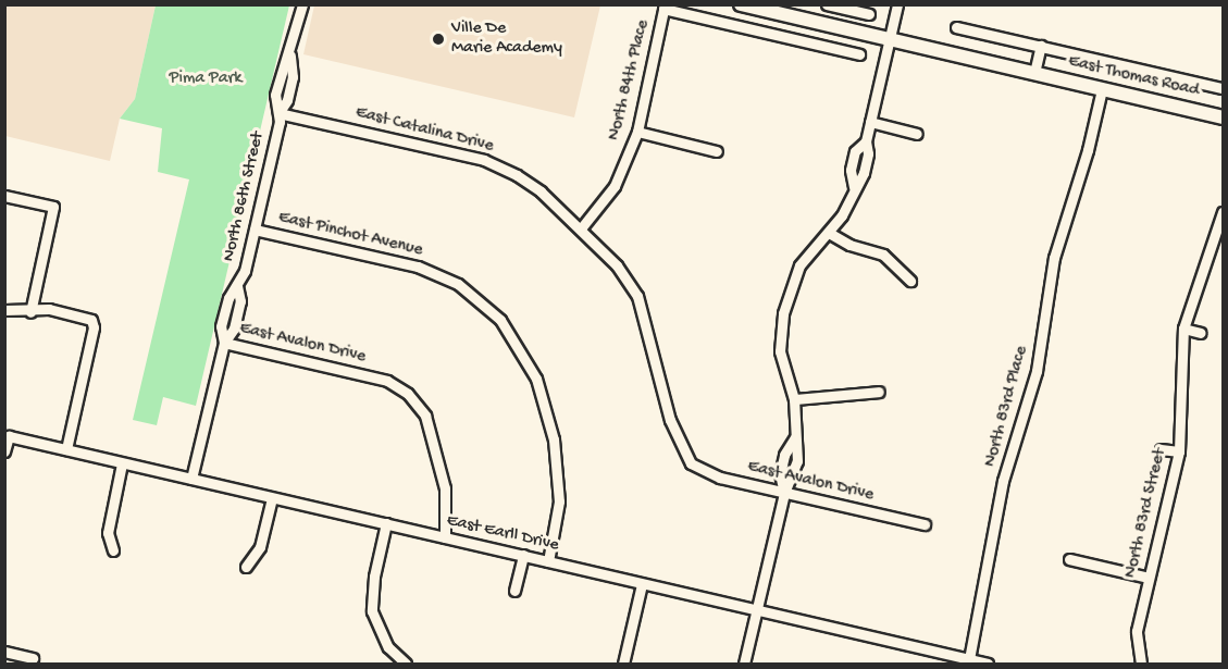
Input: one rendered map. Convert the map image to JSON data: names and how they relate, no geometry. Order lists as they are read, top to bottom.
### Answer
{
  "streets": {
    "main road": ["East Thomas Road"],
    "street": [
      "North 84th Place",
      "East Catalina Drive",
      "North 86th Street",
      "East Pinchot Avenue",
      "East Avalon Drive",
      "North 83rd Place",
      "North 83rd Street",
      "East Earll Drive"
    ]
  },
  "crossings": [
    ["East Thomas Road", "North 83rd Place"],
    ["North 84th Place", "East Catalina Drive"],
    ["East Catalina Drive", "North 86th Street"],
    ["East Catalina Drive", "East Avalon Drive"],
    ["North 86th Street", "East Pinchot Avenue"],
    ["North 86th Street", "East Avalon Drive"],
    ["North 86th Street", "East Earll Drive"],
    ["East Pinchot Avenue", "East Earll Drive"],
    ["East Avalon Drive", "East Earll Drive"],
    ["North 83rd Place", "East Earll Drive"]
  ],
  "parks": ["Pima Park"],
  "places": ["Ville De Marie Academy"]
}
